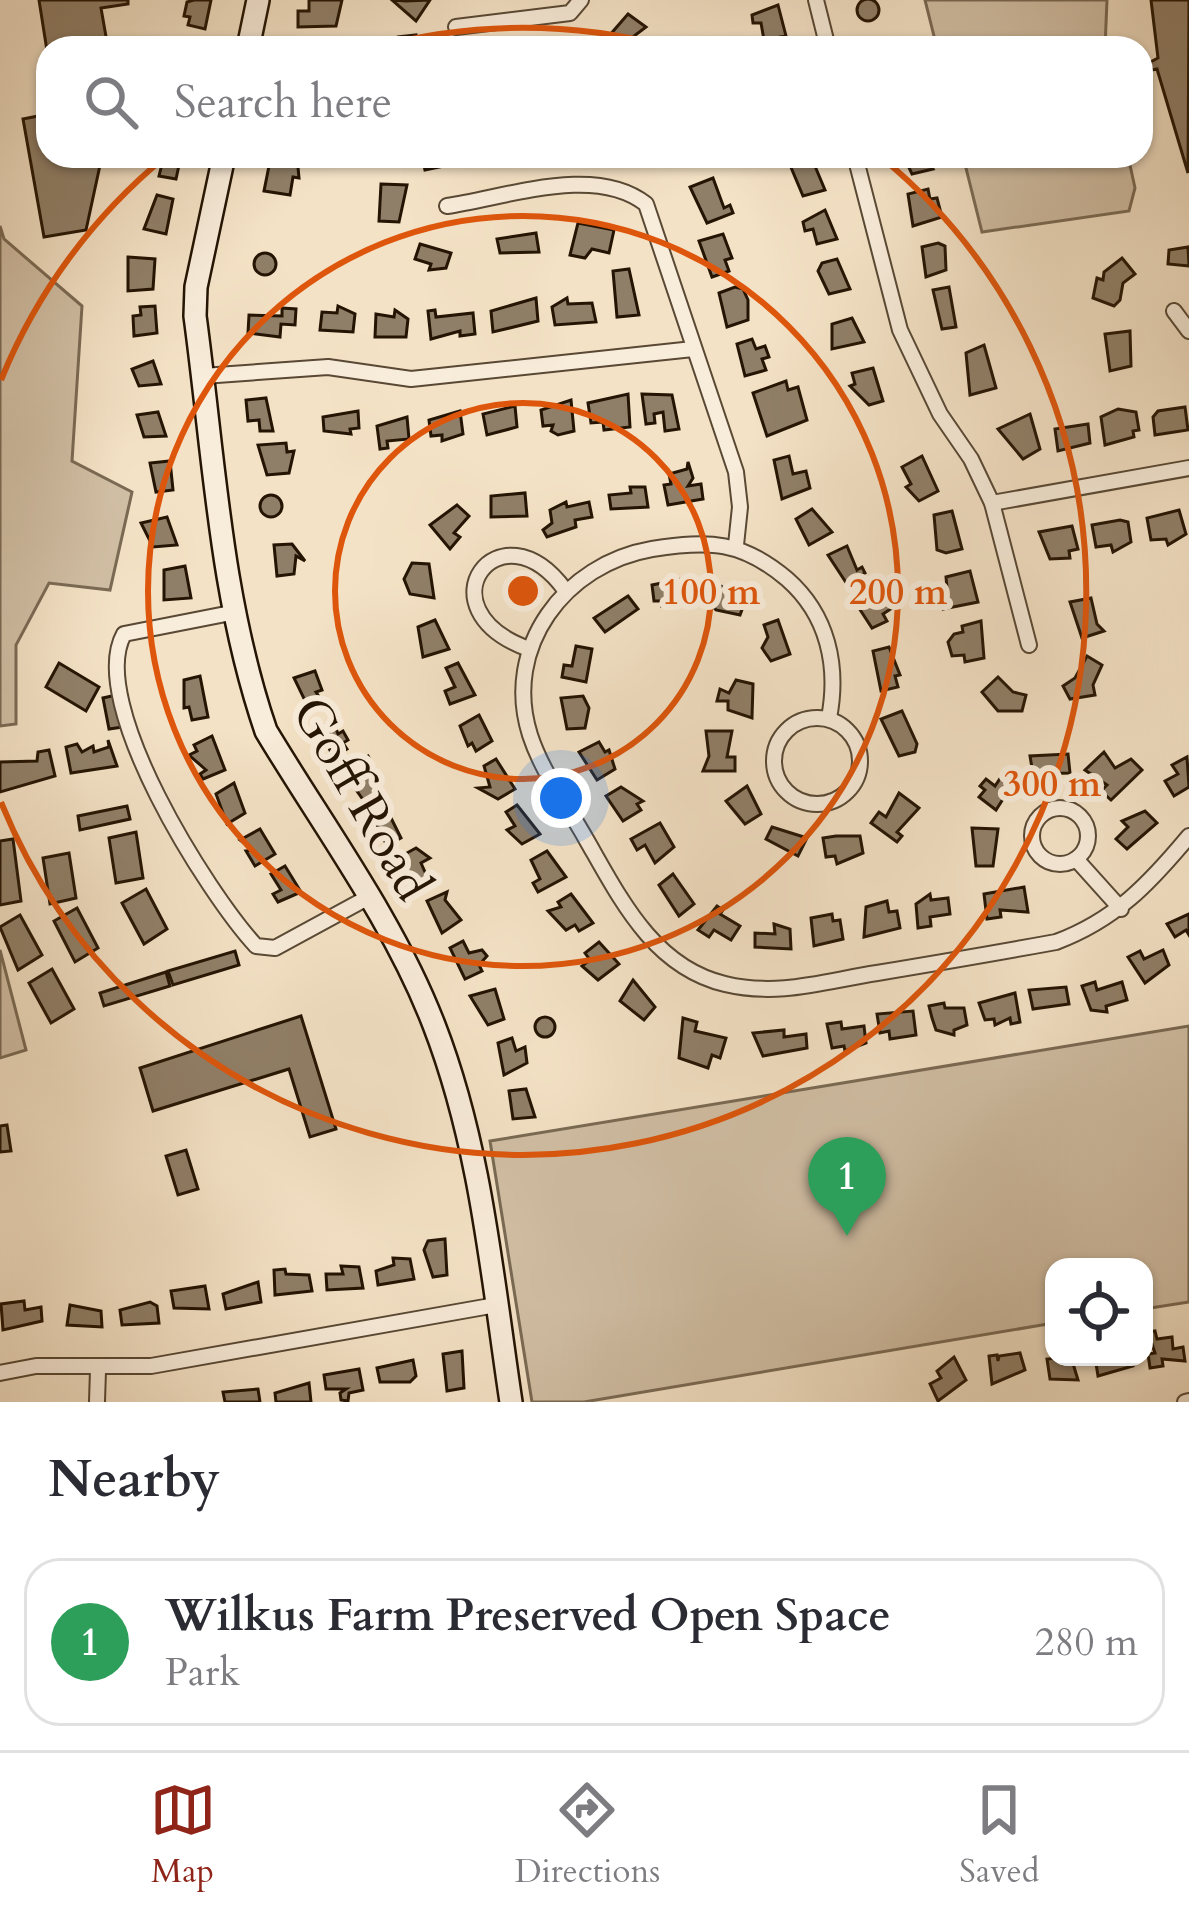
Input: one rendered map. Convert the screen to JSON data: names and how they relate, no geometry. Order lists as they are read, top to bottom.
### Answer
{
  "streets": {
    "street": ["Goff Road"]
  },
  "page": {
    "search": "Search here",
    "pins": "1",
    "heading": "Nearby",
    "list": [
      {
        "mark": "1",
        "name": "Wilkus Farm Preserved Open Space",
        "note": "Park",
        "value": "280 m"
      }
    ],
    "nav": ["Map", "Directions", "Saved"]
  },
  "rings": ["100 m", "200 m", "300 m"]
}
